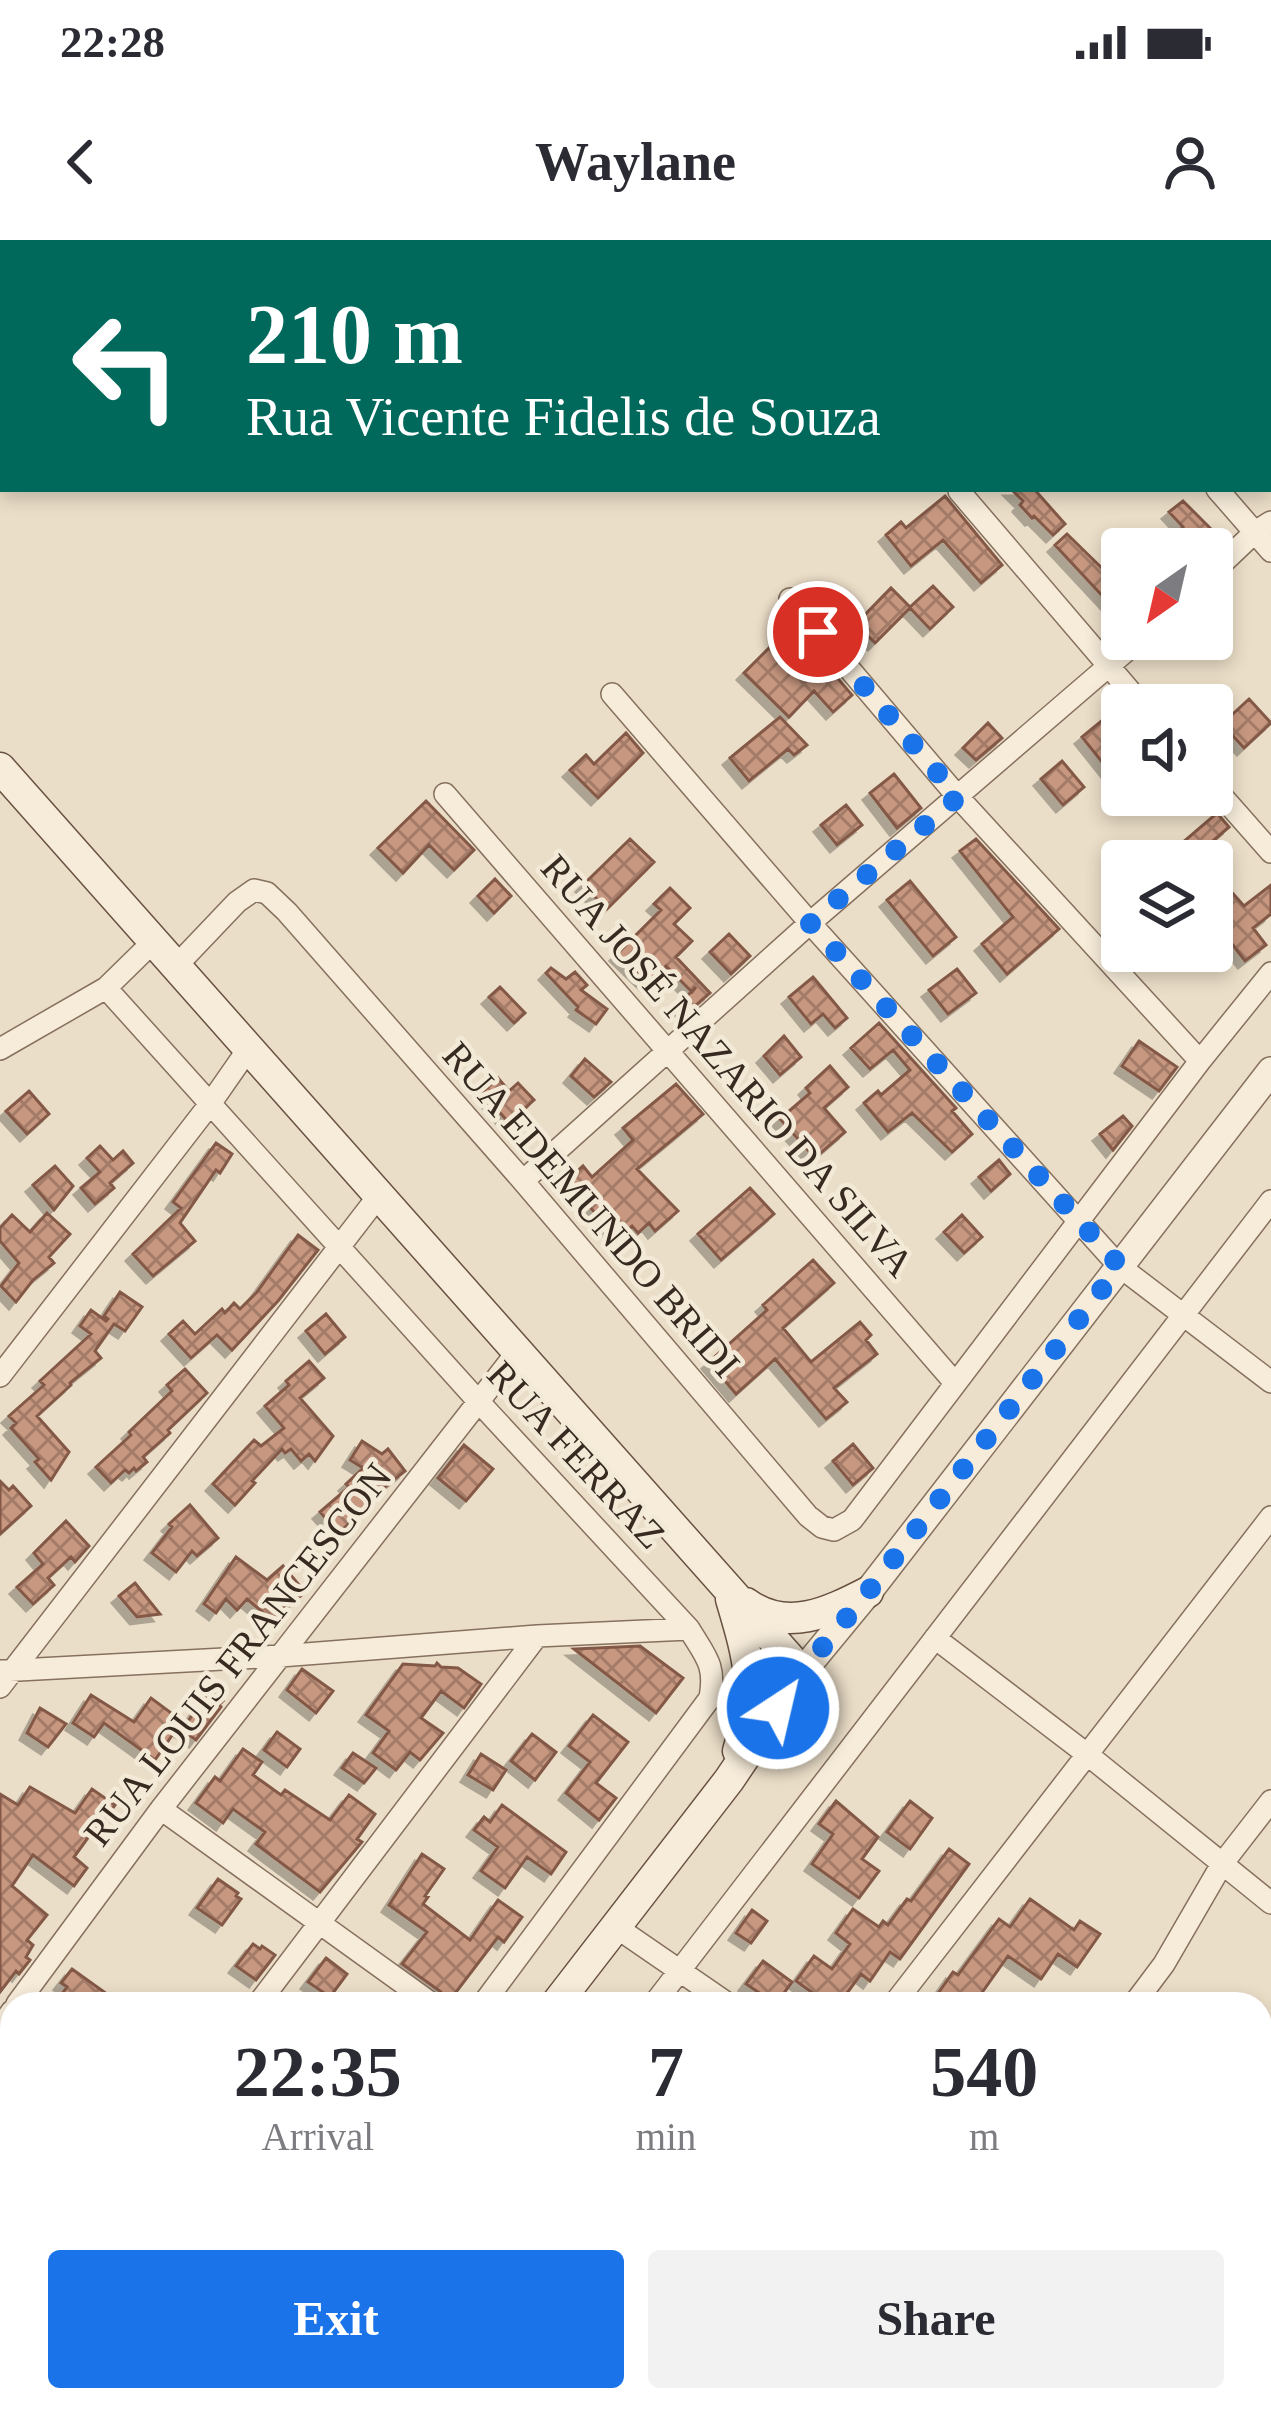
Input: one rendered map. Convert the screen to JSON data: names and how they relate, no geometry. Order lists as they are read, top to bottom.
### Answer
{
  "streets": {
    "street": [
      "RUA JOSÉ NAZARIO DA SILVA",
      "RUA EDEMUNDO BRIDI",
      "RUA FERRAZ",
      "RUA LOUIS FRANCESCON"
    ]
  },
  "crossings": [
    ["RUA JOSÉ NAZARIO DA SILVA", "RUA EDEMUNDO BRIDI"],
    ["RUA FERRAZ", "RUA LOUIS FRANCESCON"]
  ],
  "north": "bottom left",
  "page": {
    "status": "22:28",
    "header": "Waylane",
    "turn": ["210 m", "Rua Vicente Fidelis de Souza"],
    "eta": [
      "22:35",
      "Arrival",
      "7",
      "min",
      "540",
      "m"
    ],
    "buttons": ["Exit", "Share"]
  }
}
